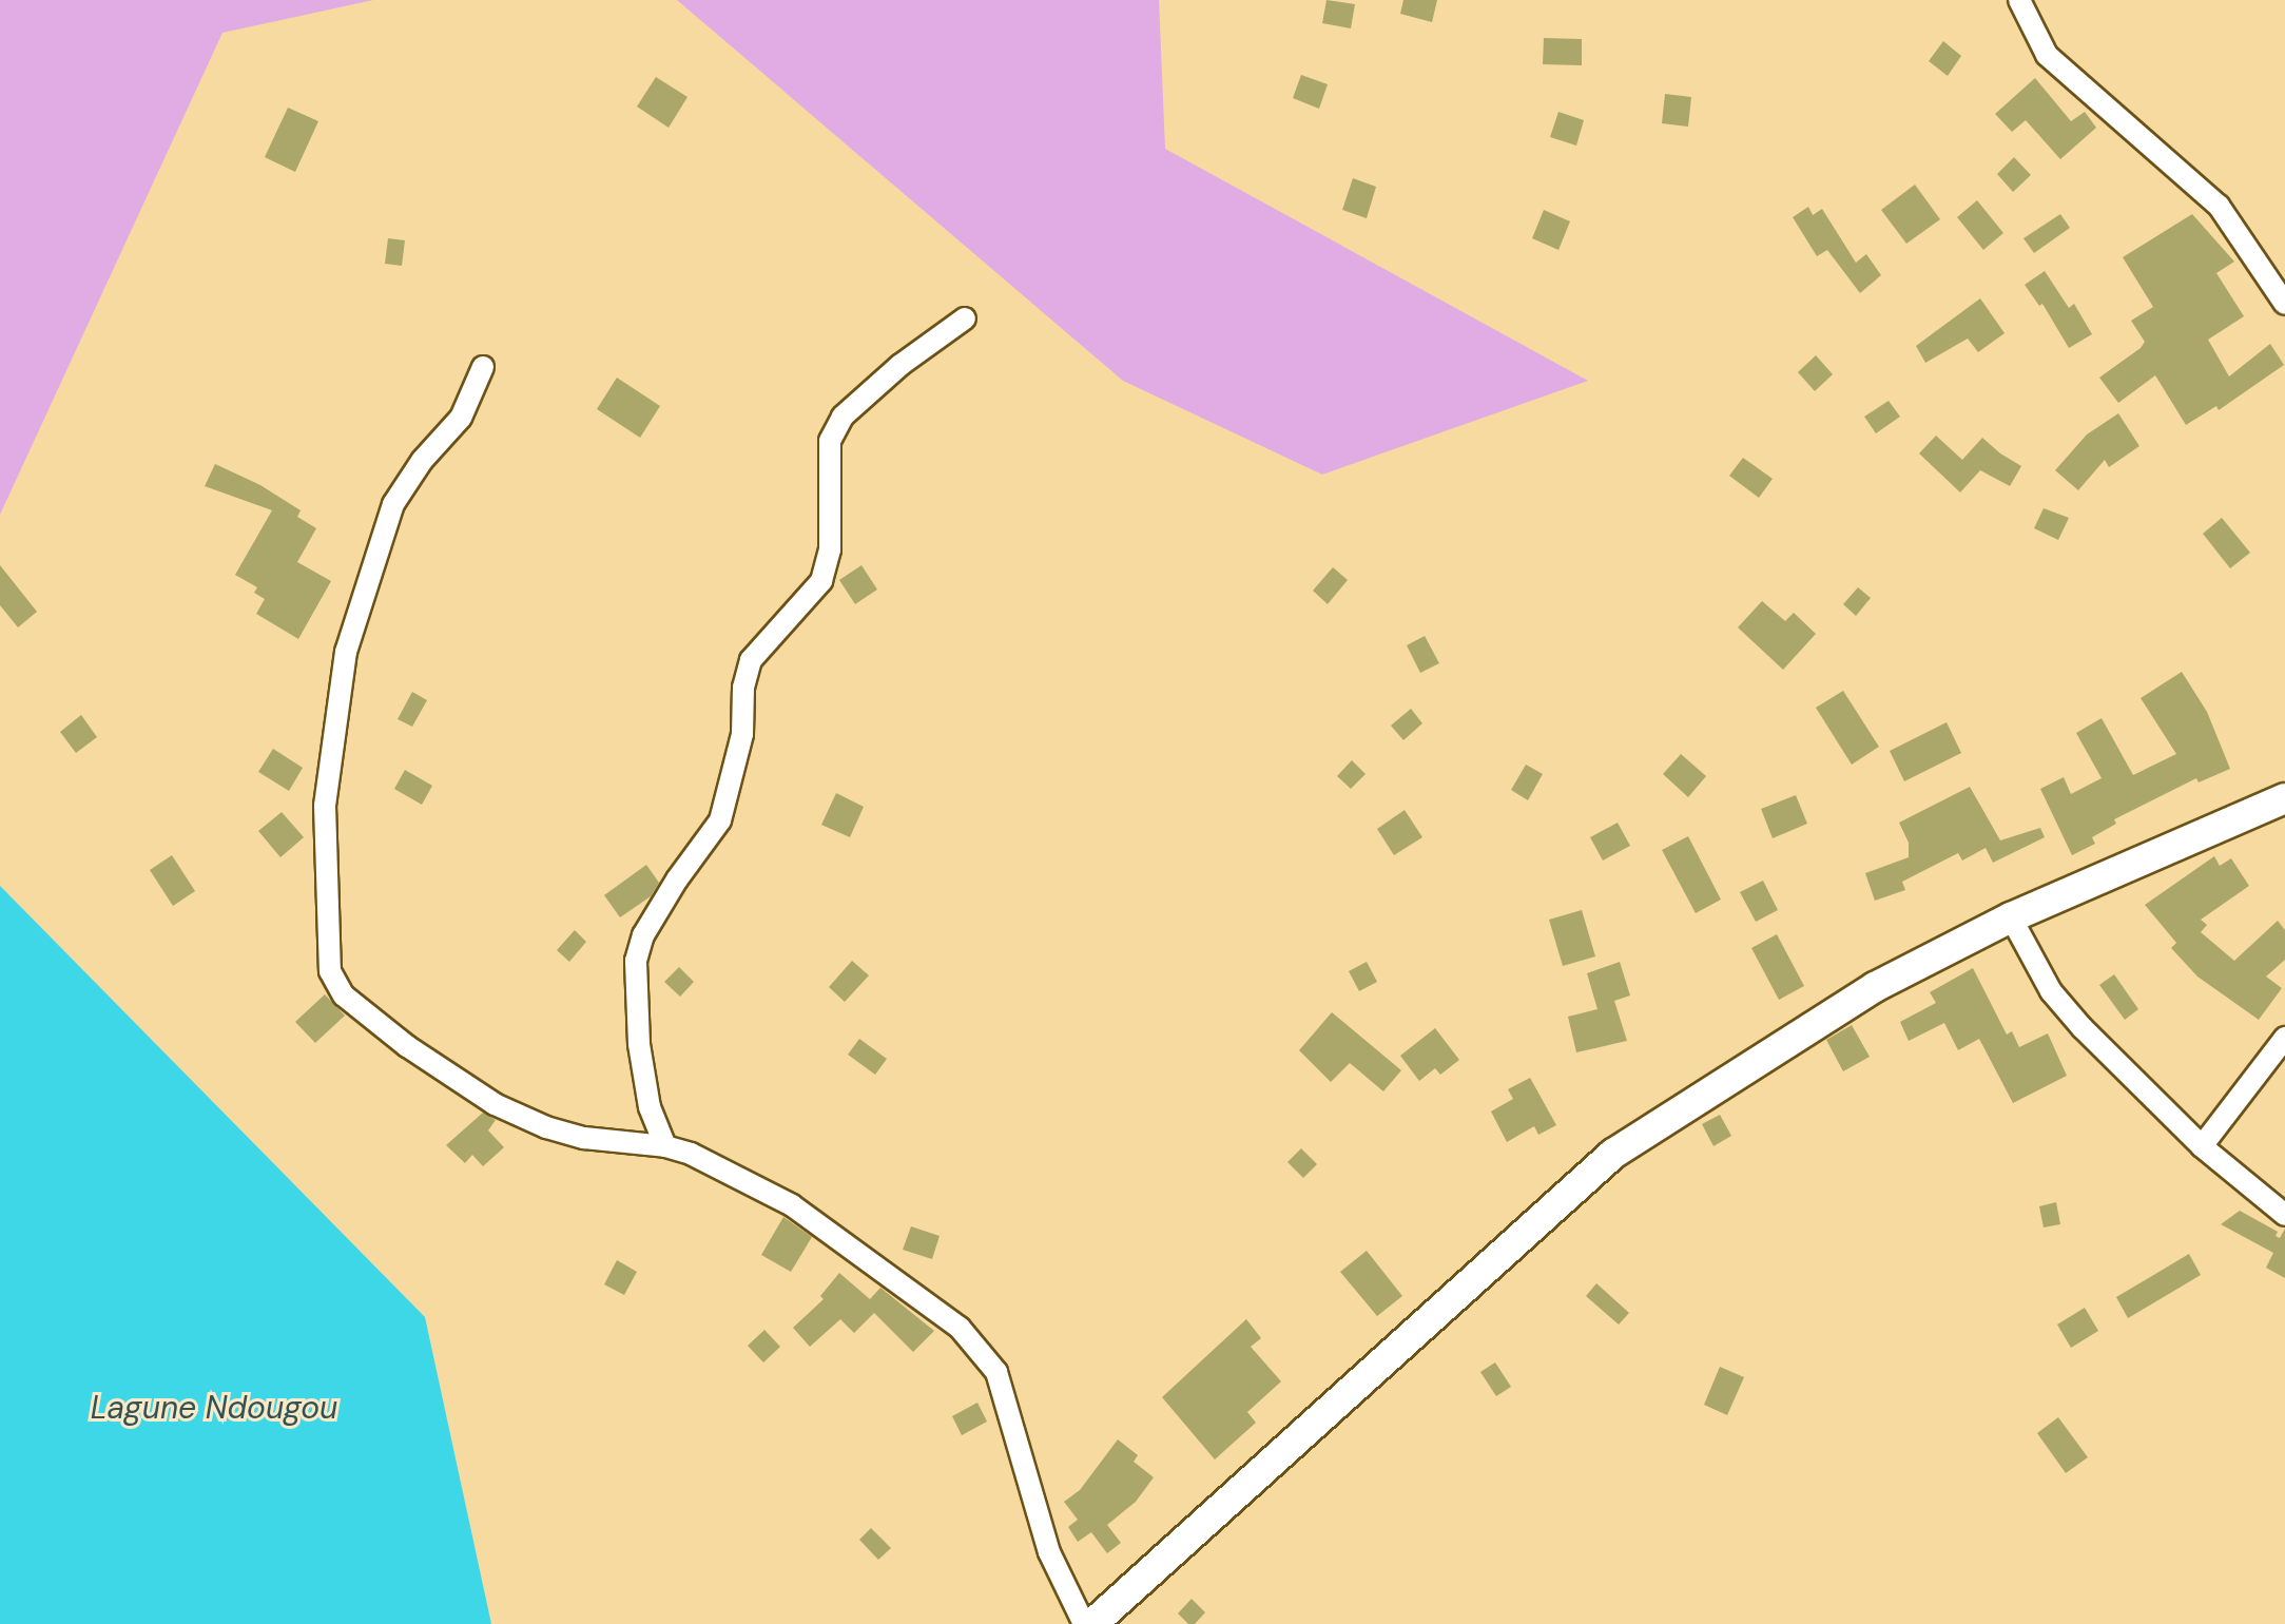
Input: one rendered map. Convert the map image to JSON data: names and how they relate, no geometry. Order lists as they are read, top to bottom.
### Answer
{
  "water": ["Lagune Ndougou"]
}
